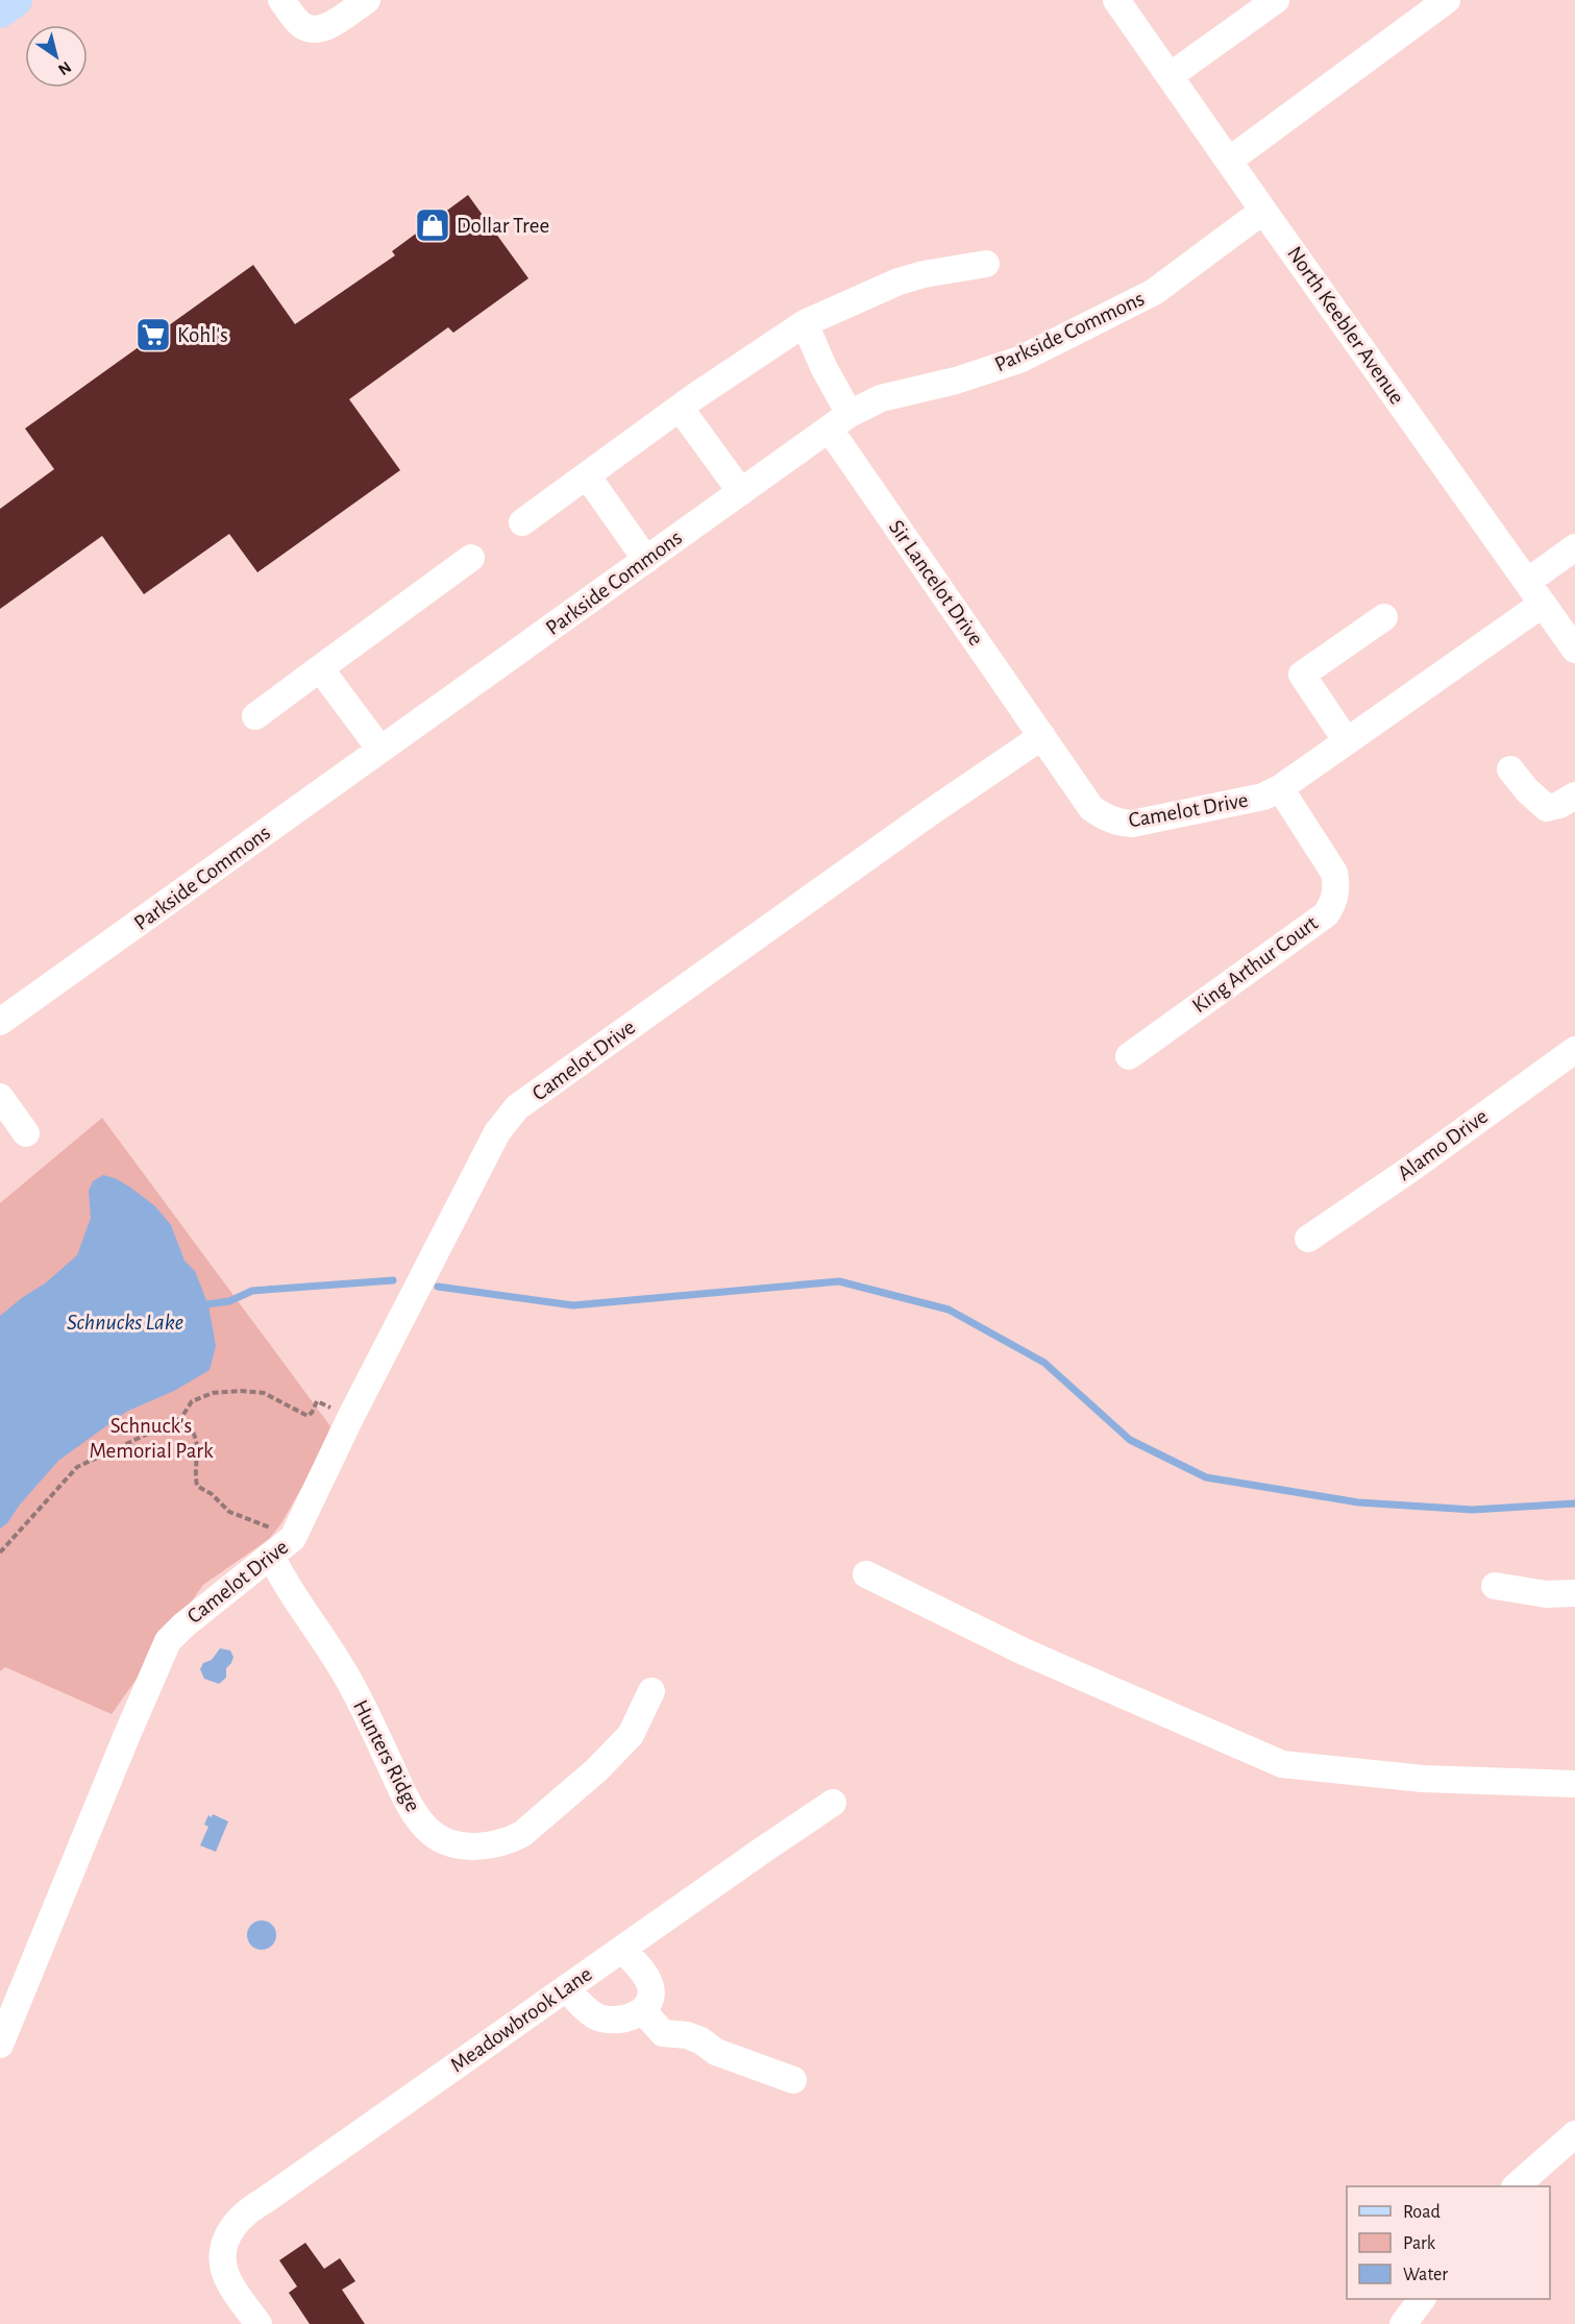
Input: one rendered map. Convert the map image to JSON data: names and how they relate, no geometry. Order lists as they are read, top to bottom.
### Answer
{
  "streets": {
    "street": [
      "North Keebler Avenue",
      "Parkside Commons",
      "Sir Lancelot Drive",
      "Camelot Drive",
      "King Arthur Court",
      "Alamo Drive",
      "Hunters Ridge",
      "Meadowbrook Lane"
    ]
  },
  "crossings": [
    ["North Keebler Avenue", "Parkside Commons"],
    ["North Keebler Avenue", "Camelot Drive"],
    ["Parkside Commons", "Sir Lancelot Drive"],
    ["Sir Lancelot Drive", "Camelot Drive"],
    ["Camelot Drive", "King Arthur Court"],
    ["Camelot Drive", "Hunters Ridge"]
  ],
  "water": ["Schnucks Lake"],
  "parks": ["Schnuck's Memorial Park"],
  "places": {
    "shop": ["Dollar Tree"],
    "supermarket": ["Kohl's"]
  },
  "legend": ["Road", "Park", "Water"],
  "north": "bottom right"
}
